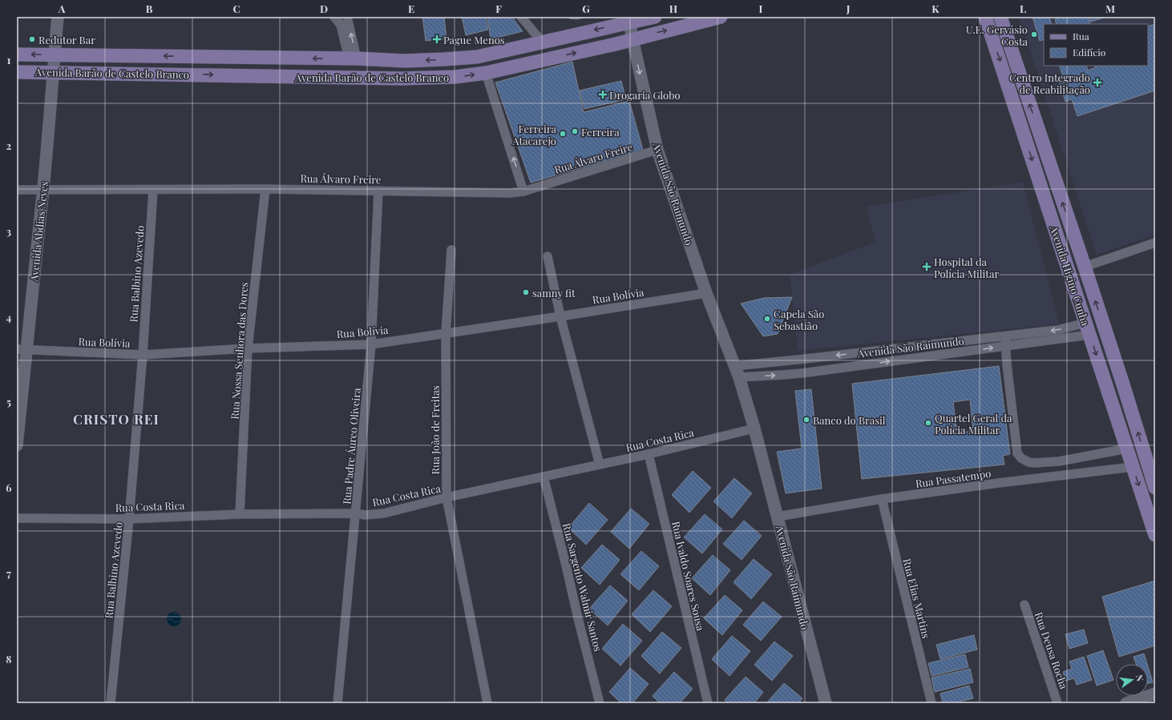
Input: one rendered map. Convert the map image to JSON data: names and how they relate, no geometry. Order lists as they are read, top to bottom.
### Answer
{
  "streets": {
    "main road": ["Avenida Barão de Castelo Branco", "Avenida Higino Cunha"],
    "street": [
      "Rua Álvaro Freire",
      "Avenida São Raimundo",
      "Avenida Abdias Neves",
      "Rua Balbino Azevedo",
      "Rua Bolívia",
      "Rua Nossa Senhora das Dores",
      "Rua João de Freitas",
      "Rua Costa Rica",
      "Rua Padre Áureo Oliveira",
      "Rua Passatempo",
      "Rua Ivaldo Soares Sousa",
      "Rua Sargento Walmir Santos",
      "Rua Elias Martins",
      "Rua Deusa Rocha"
    ]
  },
  "crossings": [
    ["Avenida Barão de Castelo Branco", "Avenida São Raimundo"],
    ["Avenida Barão de Castelo Branco", "Avenida Abdias Neves"],
    ["Rua Álvaro Freire", "Avenida São Raimundo"],
    ["Rua Álvaro Freire", "Avenida Abdias Neves"],
    ["Rua Álvaro Freire", "Rua Balbino Azevedo"],
    ["Rua Álvaro Freire", "Rua Nossa Senhora das Dores"],
    ["Rua Álvaro Freire", "Rua Padre Áureo Oliveira"],
    ["Avenida São Raimundo", "Avenida Higino Cunha"],
    ["Avenida São Raimundo", "Rua Bolívia"],
    ["Avenida São Raimundo", "Rua Costa Rica"],
    ["Avenida São Raimundo", "Rua Passatempo"],
    ["Avenida Abdias Neves", "Rua Bolívia"],
    ["Rua Balbino Azevedo", "Rua Bolívia"],
    ["Rua Balbino Azevedo", "Rua Costa Rica"],
    ["Avenida Higino Cunha", "Rua Passatempo"],
    ["Rua Bolívia", "Rua Nossa Senhora das Dores"],
    ["Rua Bolívia", "Rua João de Freitas"],
    ["Rua Bolívia", "Rua Padre Áureo Oliveira"],
    ["Rua Nossa Senhora das Dores", "Rua Costa Rica"],
    ["Rua João de Freitas", "Rua Costa Rica"],
    ["Rua Costa Rica", "Rua Padre Áureo Oliveira"],
    ["Rua Costa Rica", "Rua Ivaldo Soares Sousa"],
    ["Rua Costa Rica", "Rua Sargento Walmir Santos"],
    ["Rua Passatempo", "Rua Elias Martins"]
  ],
  "districts": ["CRISTO REI"],
  "places": {
    "other": [
      "U.E. Gervásio Costa",
      "Redutor Bar",
      "Ferreira",
      "Ferreira Atacarejo",
      "samny fit",
      "Capela São Sebastião",
      "Banco do Brasil",
      "Quartel Geral da Polícia Militar"
    ],
    "health": [
      "Pague Menos",
      "Centro Integrado de Reabilitação",
      "Drogaria Globo",
      "Hospital da Polícia Militar"
    ]
  },
  "legend": ["Rua", "Edifício"],
  "north": "right",
  "grid": {
    "columns": [
      "A",
      "B",
      "C",
      "D",
      "E",
      "F",
      "G",
      "H",
      "I",
      "J",
      "K",
      "L",
      "M"
    ],
    "rows": [
      "1",
      "2",
      "3",
      "4",
      "5",
      "6",
      "7",
      "8"
    ]
  }
}
